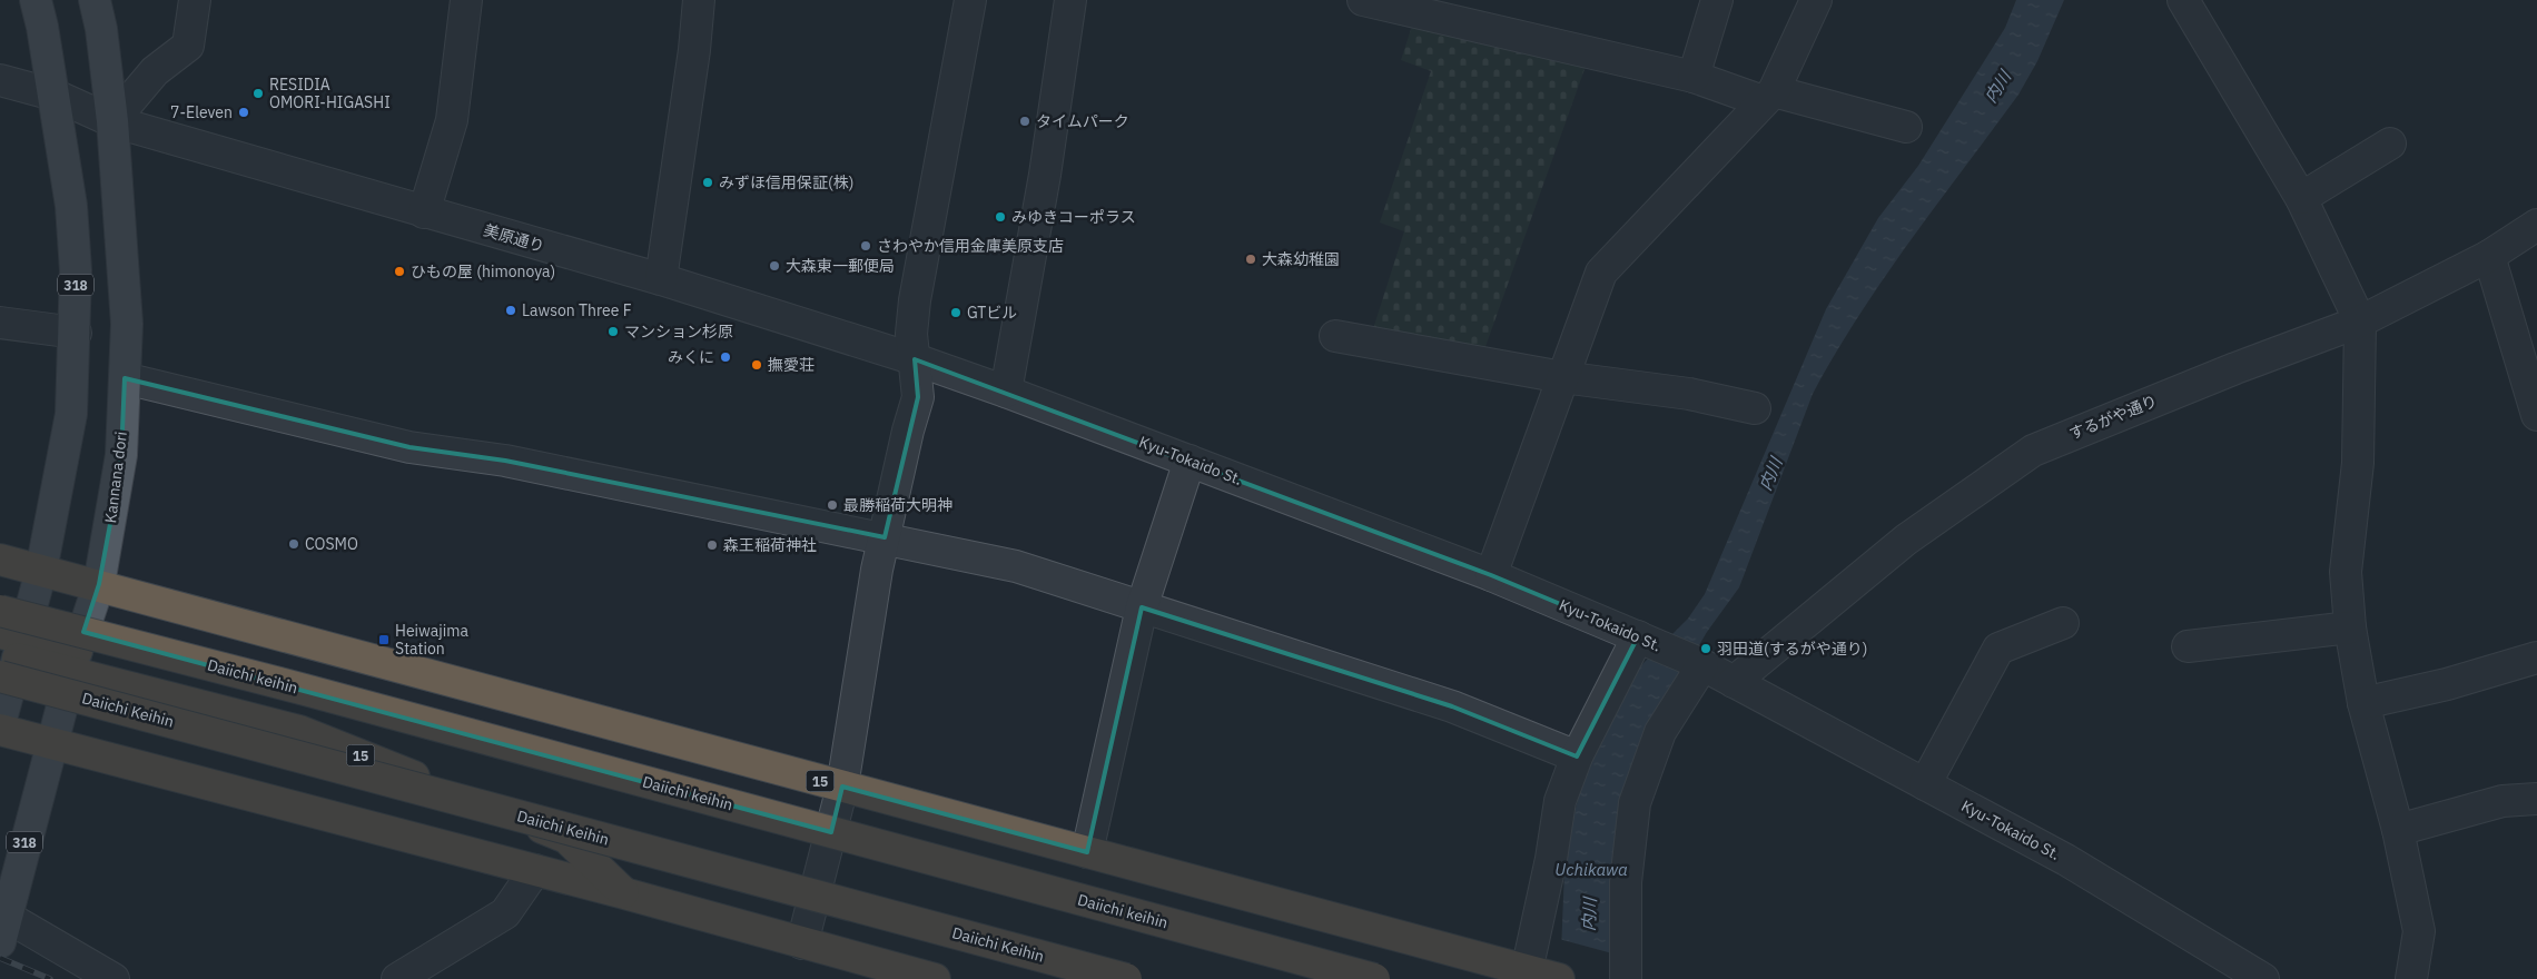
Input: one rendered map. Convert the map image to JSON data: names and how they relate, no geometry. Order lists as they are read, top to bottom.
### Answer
{
  "streets": {
    "highway": ["Daiichi keihin", "Daiichi Keihin", "15"],
    "main road": ["318", "Kannana dori"],
    "street": ["美原通り", "するがや通り", "Kyu-Tokaido St."]
  },
  "crossings": [
    ["美原通り", "318"],
    ["美原通り", "Kyu-Tokaido St."],
    ["美原通り", "Kannana dori"],
    ["318", "Daiichi Keihin"],
    ["318", "15"],
    ["するがや通り", "Kyu-Tokaido St."],
    ["Kannana dori", "15"]
  ],
  "water": ["内川", "Uchikawa"],
  "places": {
    "other": [
      "RESIDIA OMORI-HIGASHI",
      "7-Eleven",
      "タイムパーク",
      "みずほ信用保証(株)",
      "みゆきコーポラス",
      "さわやか信用金庫美原支店",
      "大森幼稚園",
      "大森東一郵便局",
      "ひもの屋 (himonoya)",
      "Lawson Three F",
      "GTビル",
      "マンション杉原",
      "みくに",
      "撫愛荘",
      "最勝稲荷大明神",
      "COSMO",
      "森王稲荷神社",
      "羽田道(するがや通り)"
    ],
    "transit": ["Heiwajima Station"]
  }
}
